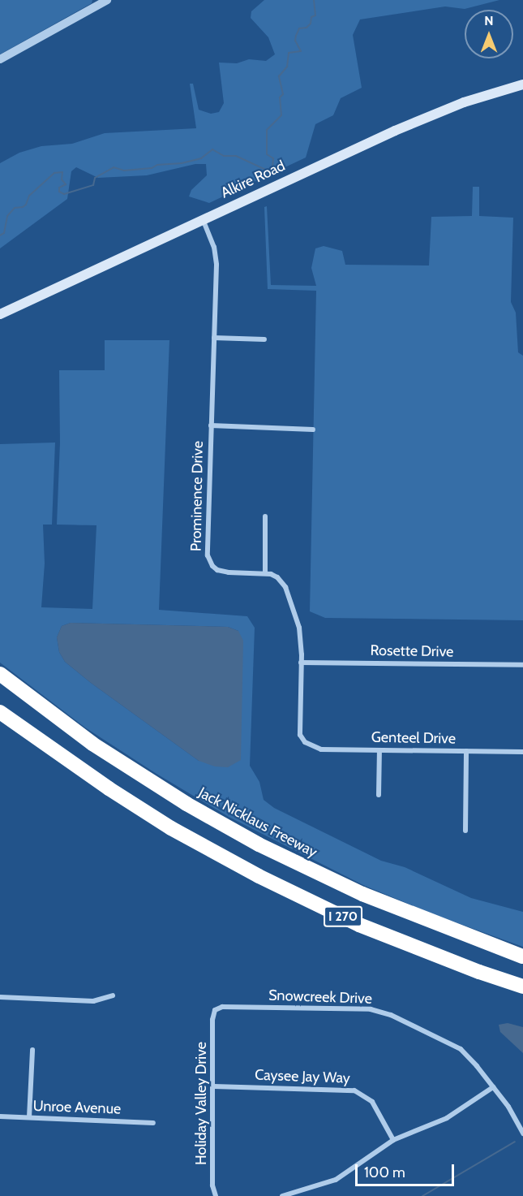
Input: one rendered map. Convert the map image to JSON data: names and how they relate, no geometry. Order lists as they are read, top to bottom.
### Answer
{
  "streets": {
    "highway": ["Jack Nicklaus Freeway", "I 270"],
    "main road": ["Alkire Road"],
    "street": [
      "Prominence Drive",
      "Rosette Drive",
      "Genteel Drive",
      "Snowcreek Drive",
      "Caysee Jay Way",
      "Holiday Valley Drive",
      "Unroe Avenue"
    ]
  },
  "crossings": [
    ["Alkire Road", "Prominence Drive"],
    ["Rosette Drive", "Genteel Drive"],
    ["Snowcreek Drive", "Holiday Valley Drive"],
    ["Caysee Jay Way", "Holiday Valley Drive"]
  ],
  "scale_bar": "100 m",
  "north": "top"
}
